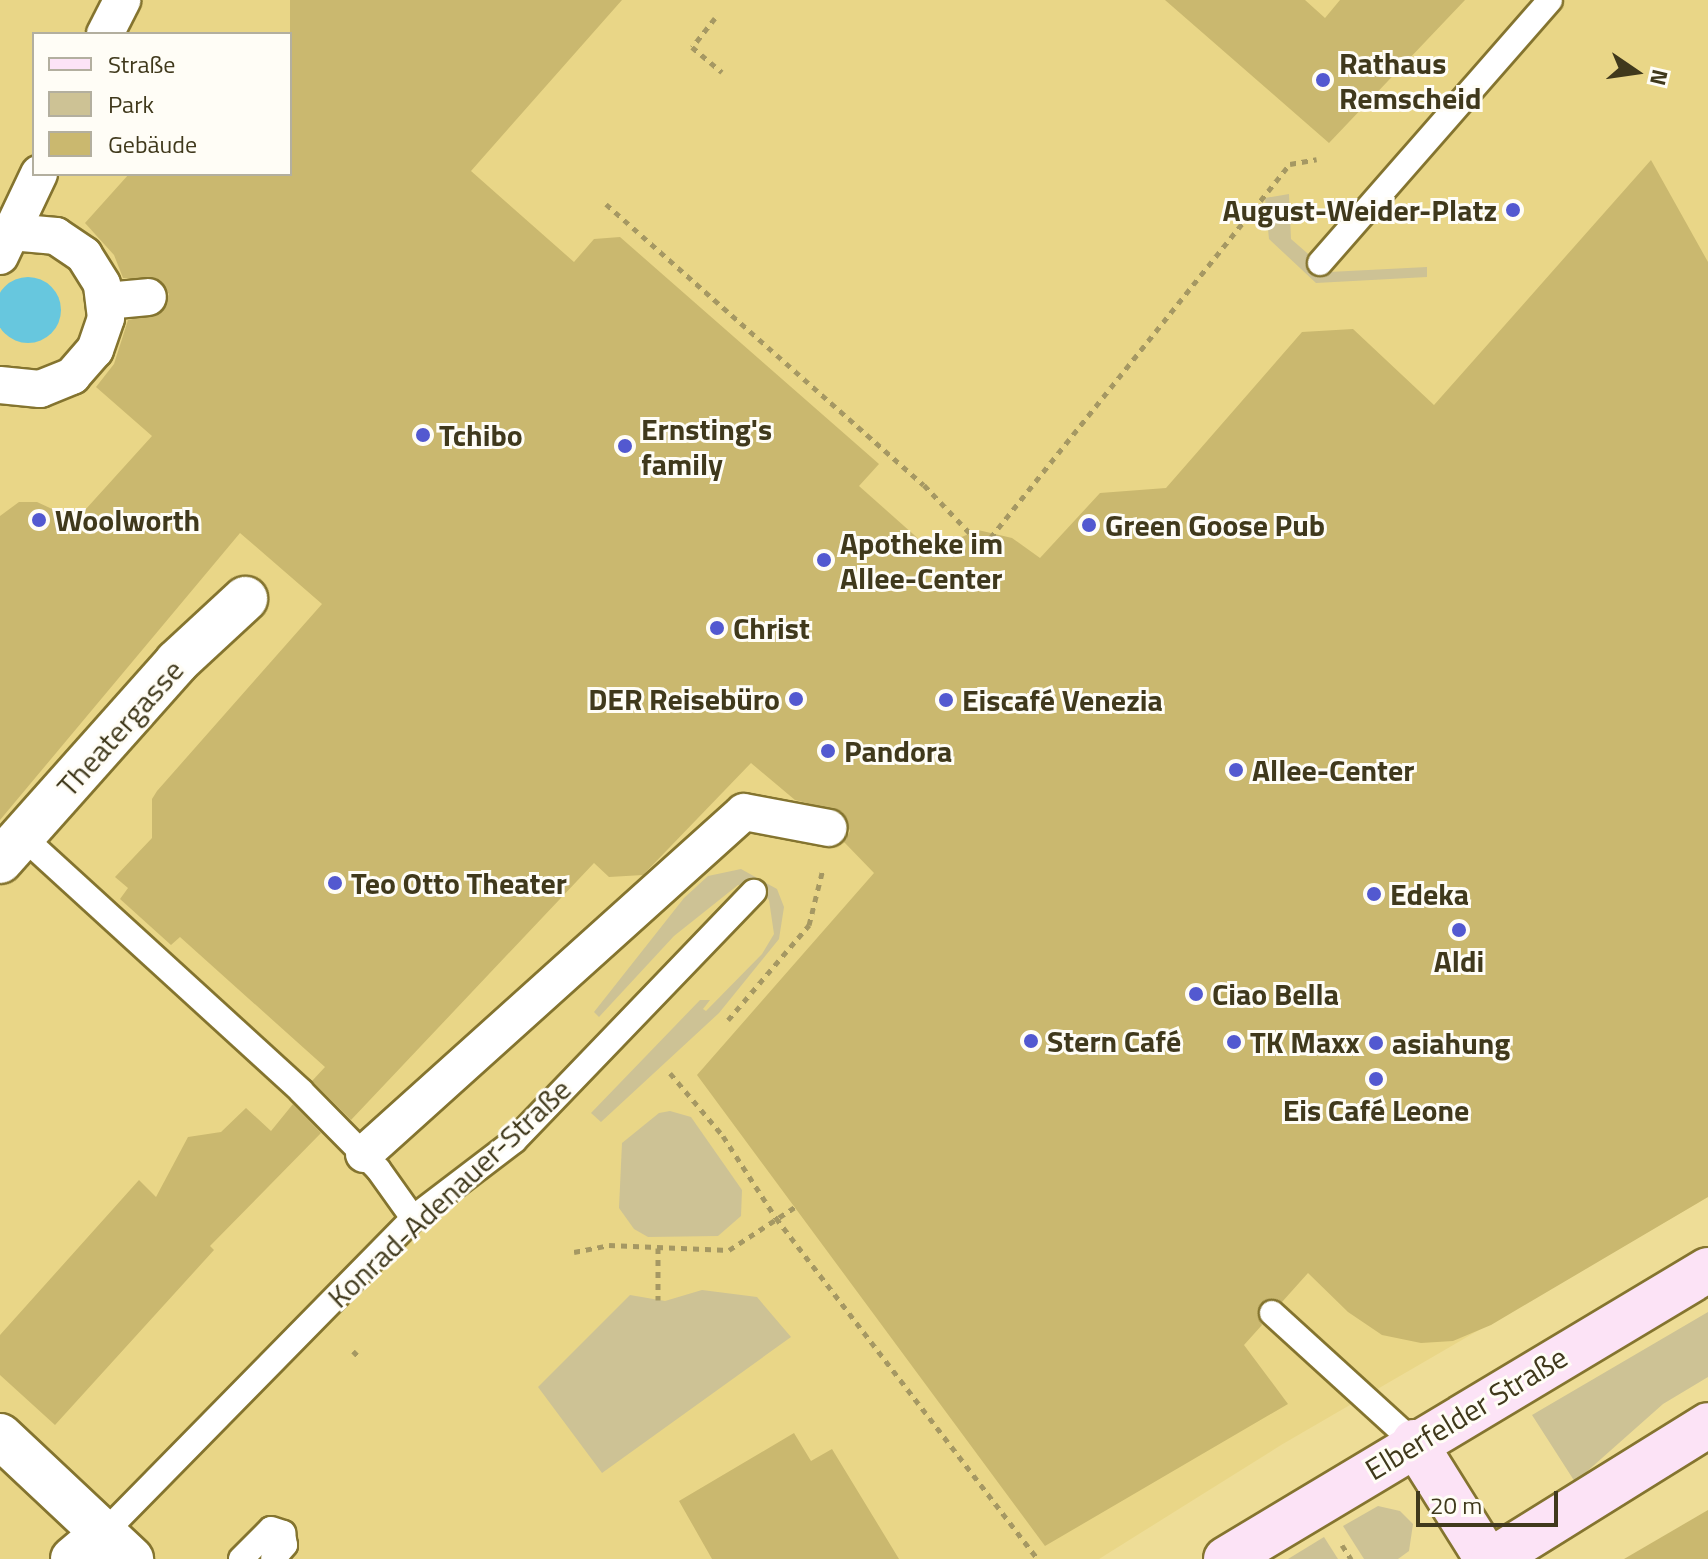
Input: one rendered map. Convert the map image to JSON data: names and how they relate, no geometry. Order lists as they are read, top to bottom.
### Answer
{
  "streets": {
    "main road": ["Elberfelder Straße"],
    "street": ["Theatergasse"],
    "lane": ["Konrad-Adenauer-Straße"]
  },
  "places": [
    "Rathaus Remscheid",
    "August-Weider-Platz",
    "Tchibo",
    "Ernsting's family",
    "Woolworth",
    "Green Goose Pub",
    "Apotheke im Allee-Center",
    "Christ",
    "DER Reisebüro",
    "Eiscafé Venezia",
    "Pandora",
    "Allee-Center",
    "Teo Otto Theater",
    "Edeka",
    "Aldi",
    "Ciao Bella",
    "Stern Café",
    "TK Maxx",
    "asiahung",
    "Eis Café Leone"
  ],
  "legend": ["Straße", "Park", "Gebäude"],
  "scale_bar": "20 m",
  "north": "right"
}
